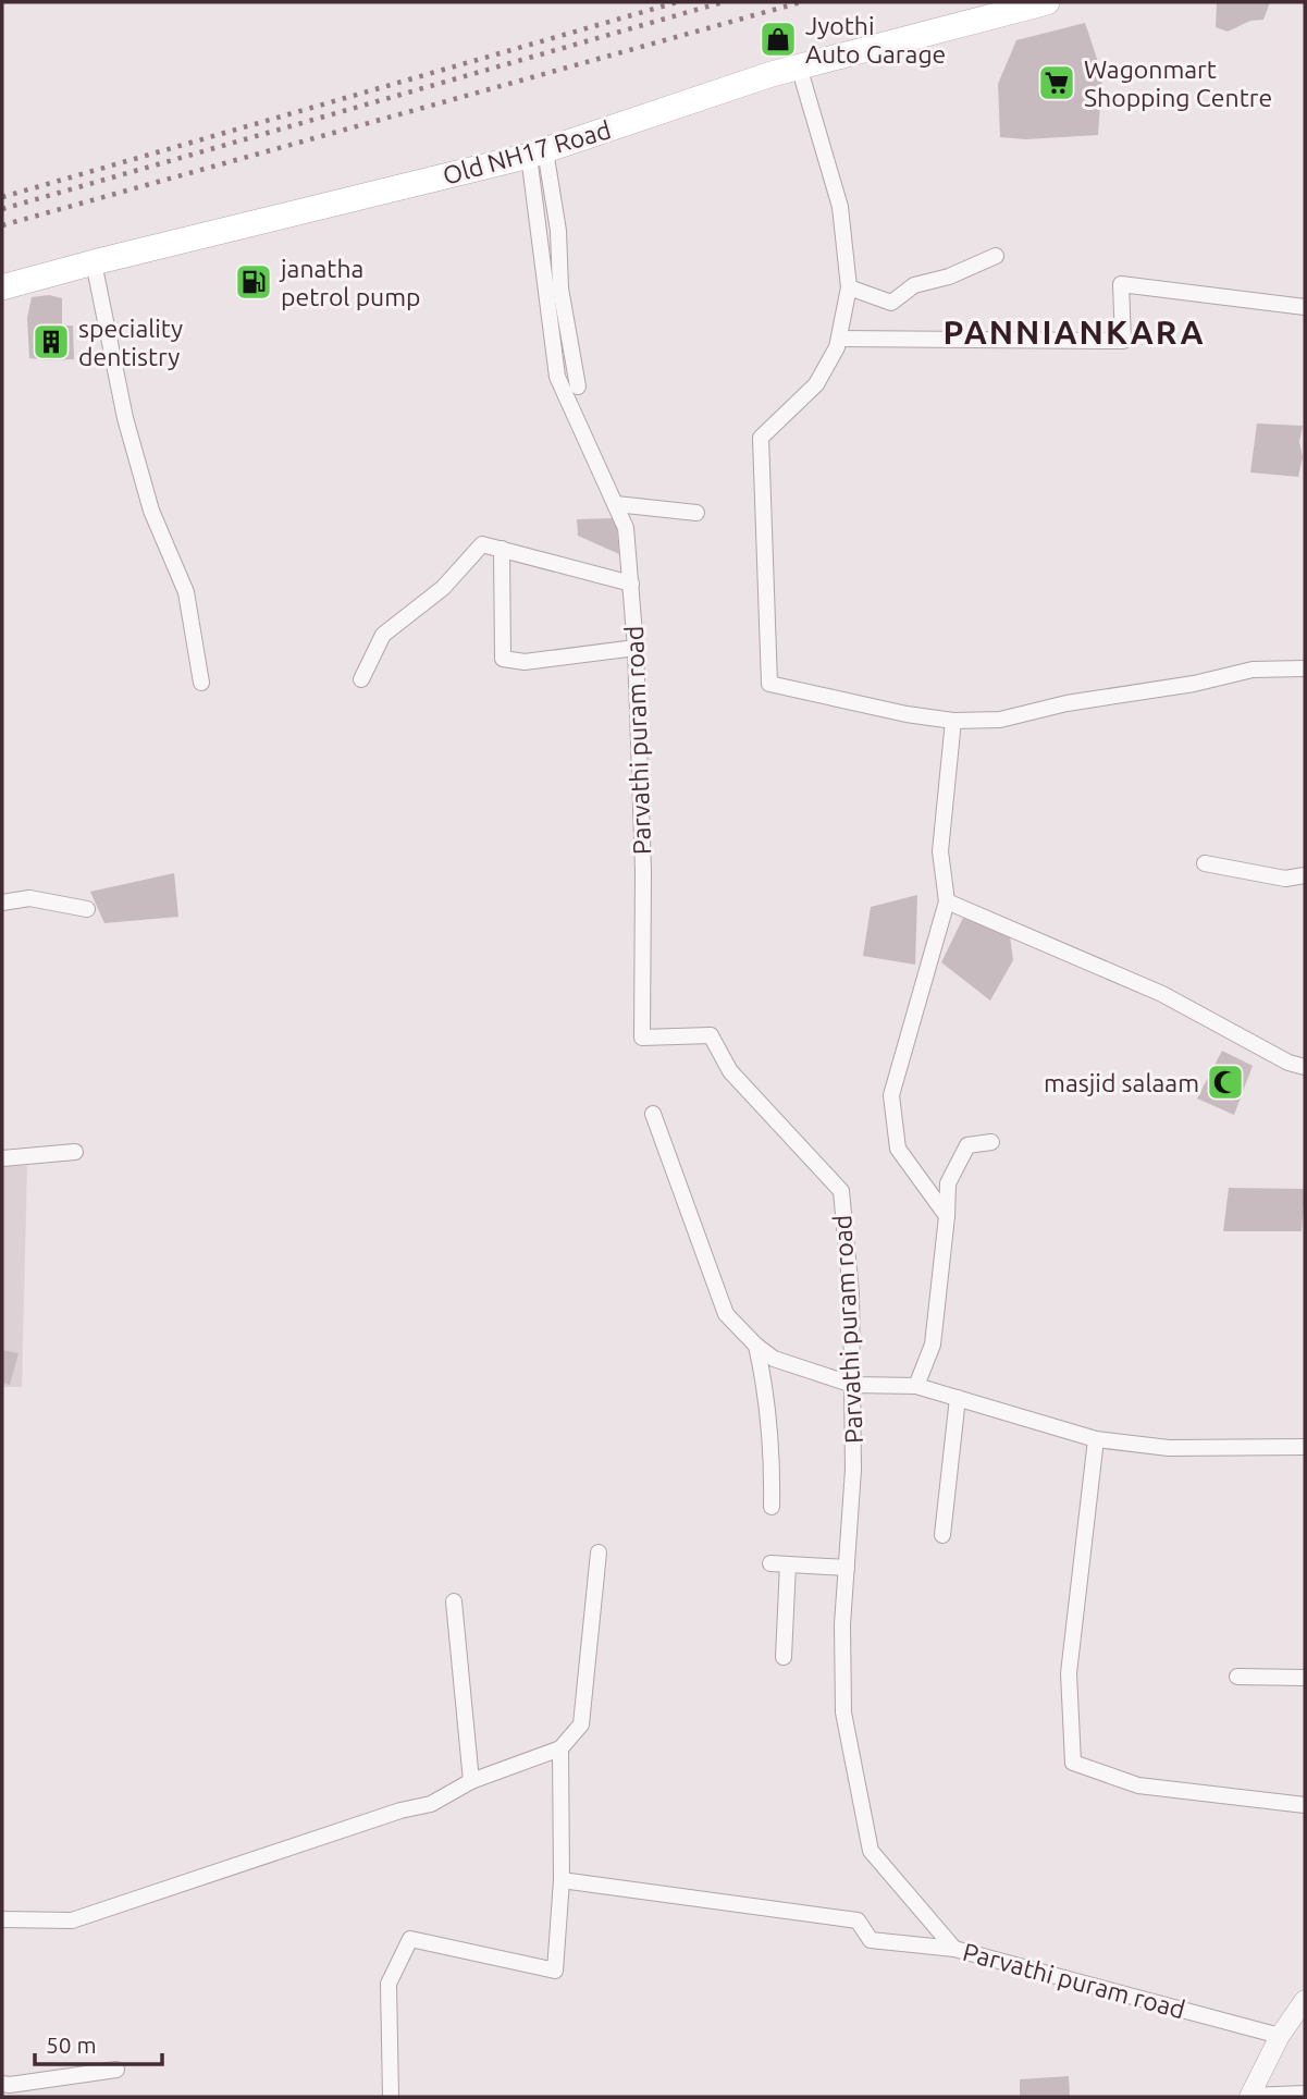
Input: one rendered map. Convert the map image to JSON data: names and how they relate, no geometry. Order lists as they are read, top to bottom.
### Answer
{
  "streets": {
    "main road": ["Old NH17 Road"],
    "street": ["Parvathi puram road"]
  },
  "crossings": [
    ["Old NH17 Road", "Parvathi puram road"]
  ],
  "districts": ["PANNIANKARA"],
  "places": {
    "shop": ["Jyothi Auto Garage"],
    "supermarket": ["Wagonmart Shopping Centre"],
    "fuel station": ["janatha petrol pump"],
    "building": ["speciality dentistry"],
    "mosque": ["masjid salaam"]
  },
  "scale_bar": "50 m"
}
